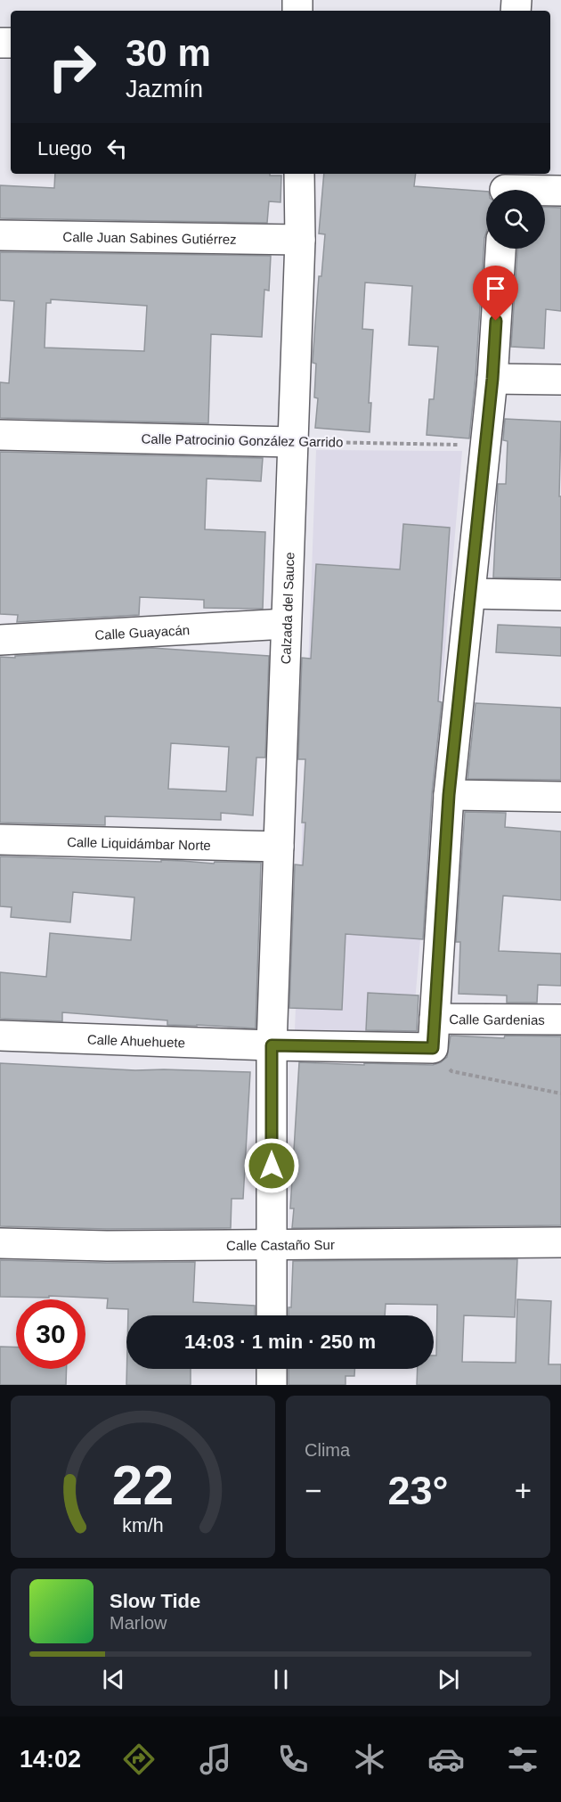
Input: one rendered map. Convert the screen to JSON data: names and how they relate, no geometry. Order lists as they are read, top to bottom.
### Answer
{
  "streets": {
    "street": [
      "Calle Juan Sabines Gutiérrez",
      "Calle Patrocinio González Garrido",
      "Calzada del Sauce",
      "Calle Guayacán",
      "Calle Liquidámbar Norte",
      "Calle Gardenias",
      "Calle Ahuehuete",
      "Calle Castaño Sur"
    ]
  },
  "crossings": [
    ["Calle Juan Sabines Gutiérrez", "Calzada del Sauce"],
    ["Calle Patrocinio González Garrido", "Calzada del Sauce"],
    ["Calzada del Sauce", "Calle Guayacán"],
    ["Calzada del Sauce", "Calle Liquidámbar Norte"],
    ["Calzada del Sauce", "Calle Ahuehuete"],
    ["Calzada del Sauce", "Calle Castaño Sur"]
  ],
  "page": {
    "turn": ["30 m", "Jazmín"],
    "then": "Luego",
    "limit": "30",
    "trip": "14:03 · 1 min · 250 m",
    "tile": "Clima",
    "heat": ["−", "23°", "+"],
    "song": ["Slow Tide", "Marlow"],
    "tabs": "14:02",
    "gauge": ["22", "km/h"]
  }
}
